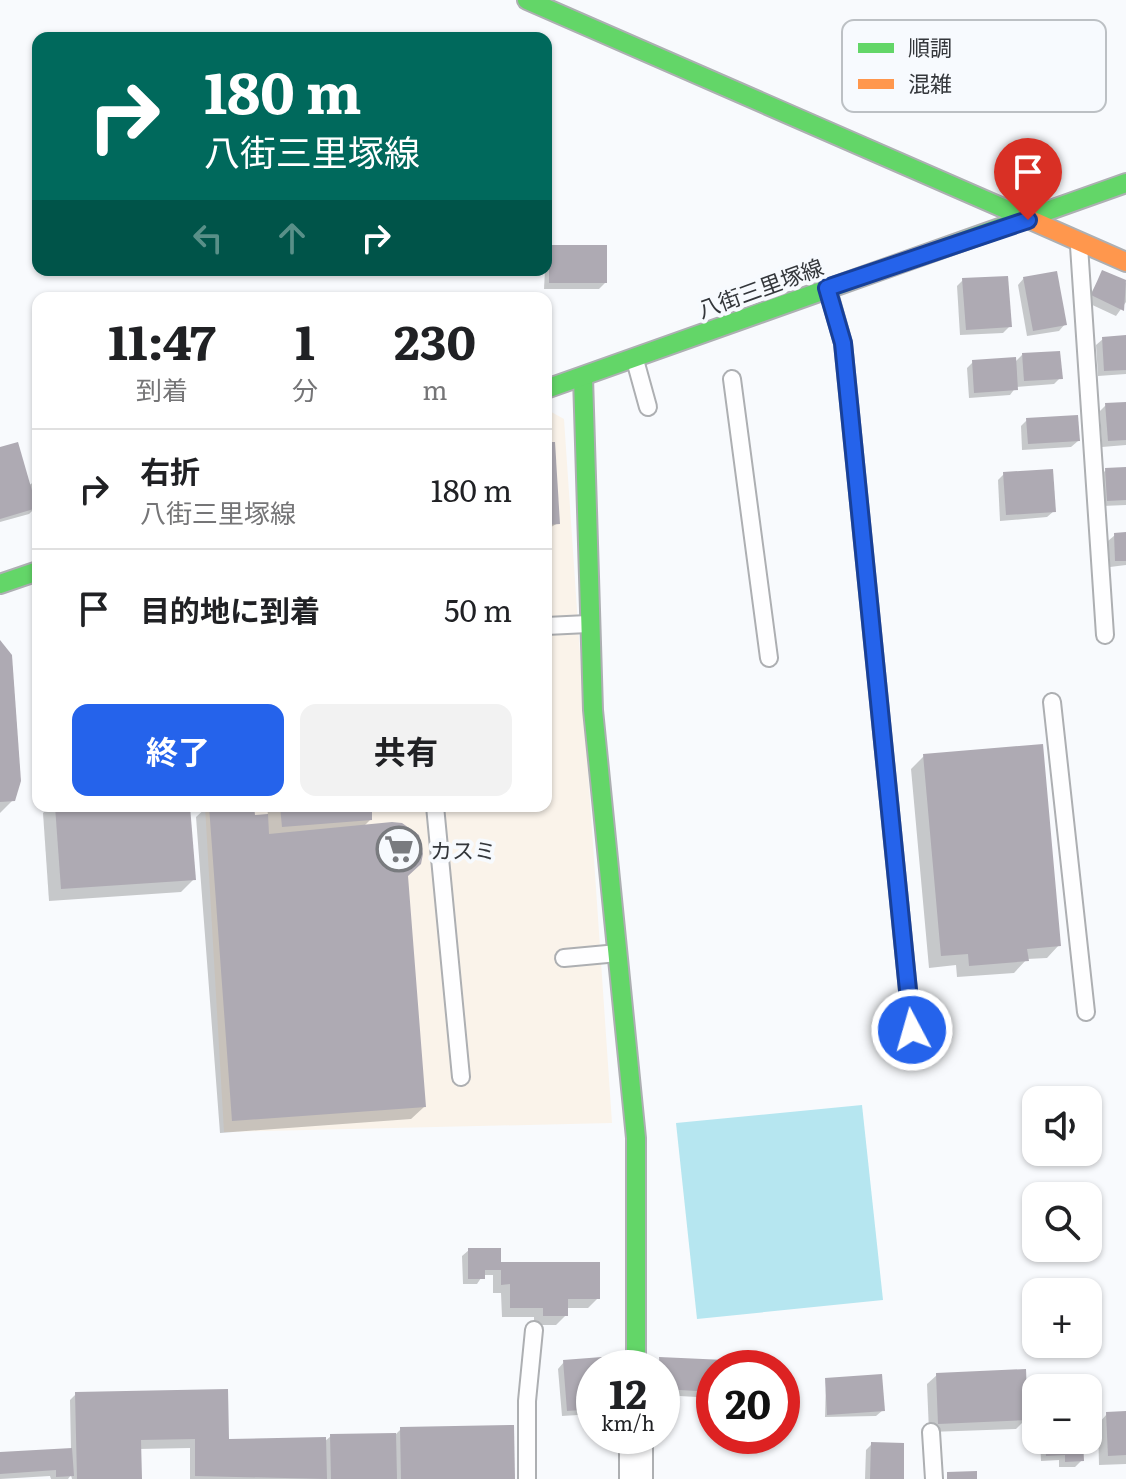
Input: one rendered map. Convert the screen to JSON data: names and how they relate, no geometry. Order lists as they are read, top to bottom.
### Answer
{
  "streets": {
    "street": ["八街三里塚線"]
  },
  "places": {
    "supermarket": ["カスミ"]
  },
  "legend": ["順調", "混雑"],
  "page": {
    "turn": ["180 m", "八街三里塚線"],
    "eta": [
      "11:47",
      "到着",
      "1",
      "分",
      "230",
      "m"
    ],
    "list": [
      {
        "name": "右折",
        "note": "八街三里塚線",
        "value": "180 m"
      },
      {
        "name": "目的地に到着",
        "value": "50 m"
      }
    ],
    "buttons": ["終了", "共有"],
    "map_buttons": ["+", "−"],
    "speed": "12 km/h",
    "limit": "20"
  }
}
